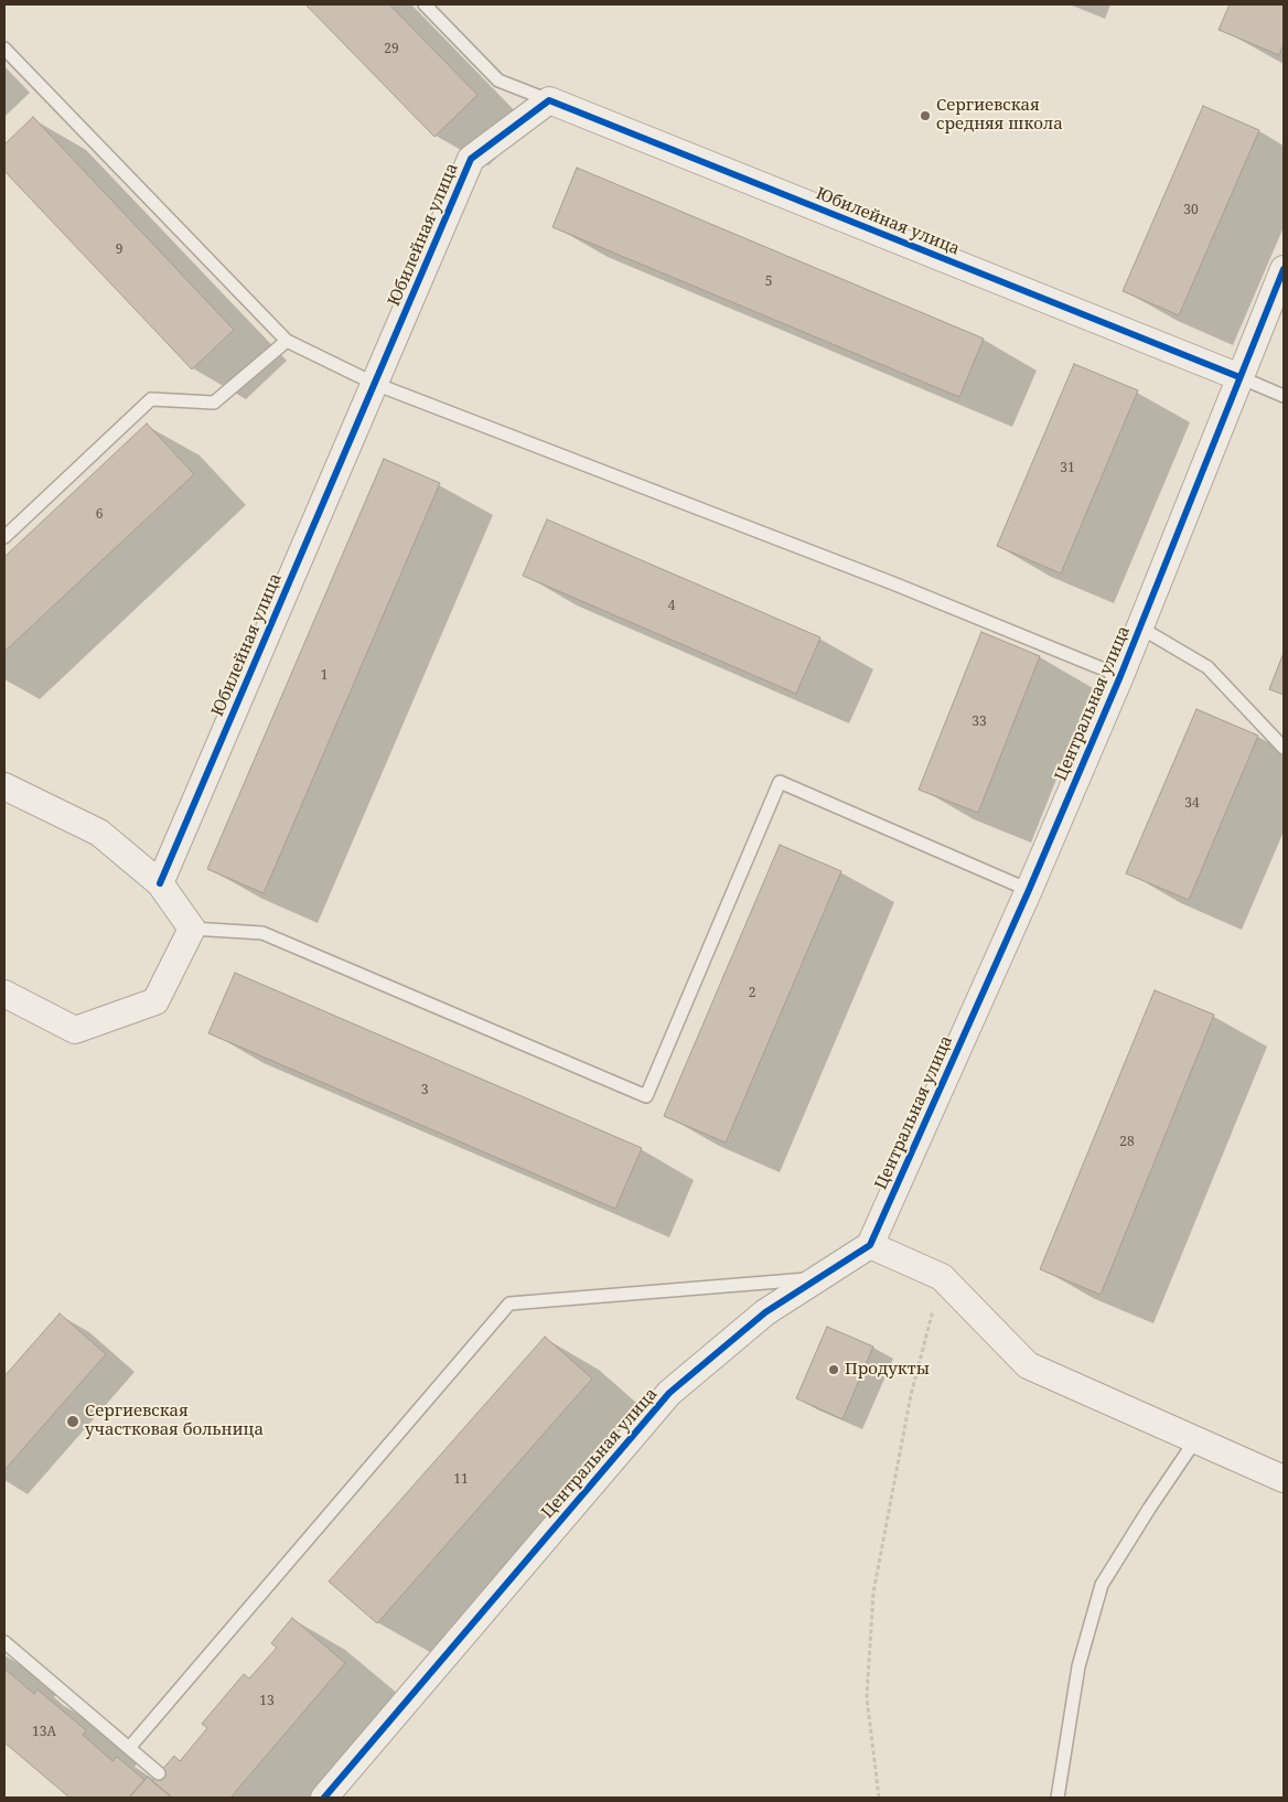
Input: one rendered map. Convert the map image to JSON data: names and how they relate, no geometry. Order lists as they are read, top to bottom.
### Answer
{
  "streets": {
    "street": ["Юбилейная улица", "Центральная улица"]
  },
  "crossings": [
    ["Юбилейная улица", "Центральная улица"]
  ],
  "places": ["Сергиевская средняя школа", "Продукты", "Сергиевская участковая больница"],
  "house_numbers": [
    "29",
    "30",
    "9",
    "5",
    "31",
    "6",
    "4",
    "1",
    "33",
    "34",
    "2",
    "3",
    "28",
    "11",
    "13",
    "13А"
  ]
}
